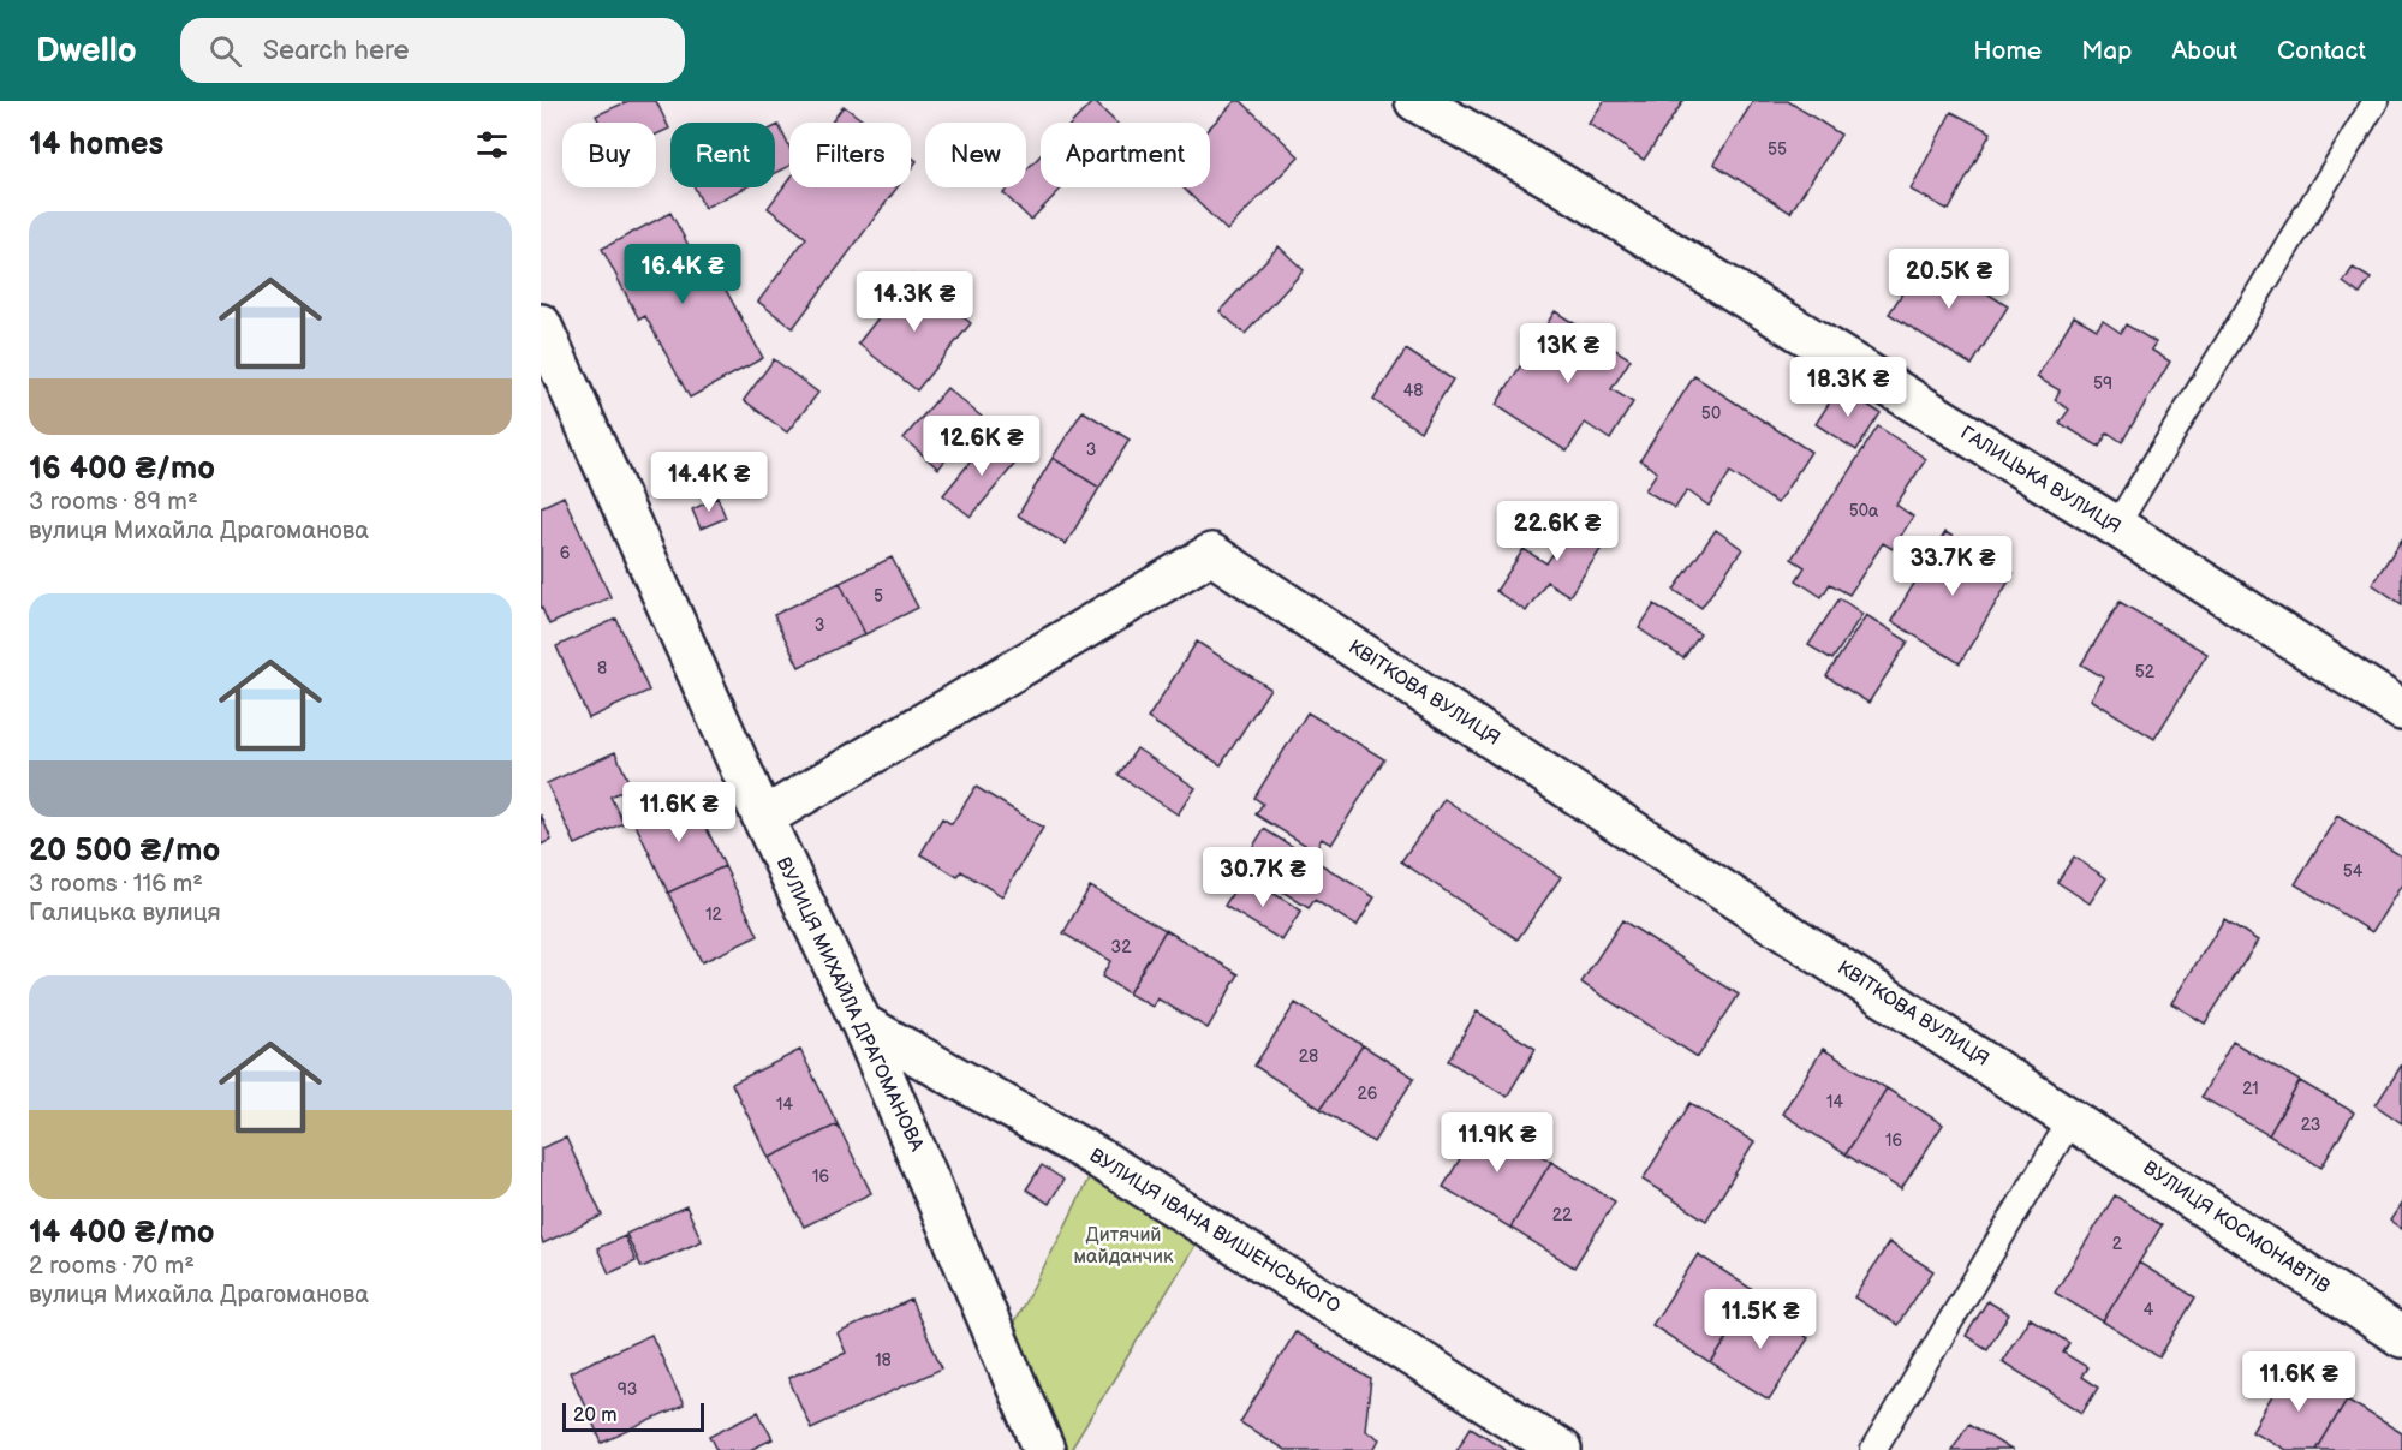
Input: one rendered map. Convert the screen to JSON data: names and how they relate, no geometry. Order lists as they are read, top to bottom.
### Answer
{
  "streets": {
    "street": [
      "ГАЛИЦЬКА ВУЛИЦЯ",
      "КВІТКОВА ВУЛИЦЯ",
      "ВУЛИЦЯ МИХАЙЛА ДРАГОМАНОВА",
      "ВУЛИЦЯ КОСМОНАВТІВ",
      "ВУЛИЦЯ ІВАНА ВИШЕНСЬКОГО"
    ]
  },
  "crossings": [
    ["КВІТКОВА ВУЛИЦЯ", "ВУЛИЦЯ МИХАЙЛА ДРАГОМАНОВА"],
    ["КВІТКОВА ВУЛИЦЯ", "ВУЛИЦЯ КОСМОНАВТІВ"],
    ["ВУЛИЦЯ МИХАЙЛА ДРАГОМАНОВА", "ВУЛИЦЯ ІВАНА ВИШЕНСЬКОГО"]
  ],
  "parks": ["Дитячий майданчик"],
  "house_numbers": [
    "55",
    "59",
    "48",
    "50",
    "3",
    "50а",
    "6",
    "5",
    "3",
    "8",
    "52",
    "54",
    "12",
    "32",
    "28",
    "21",
    "26",
    "14",
    "14",
    "23",
    "16",
    "16",
    "22",
    "2",
    "4",
    "18",
    "93"
  ],
  "scale_bar": "20 m",
  "page": {
    "header": "Dwello",
    "search": "Search here",
    "nav": [
      "Home",
      "Map",
      "About",
      "Contact"
    ],
    "heading": "14 homes",
    "chip": [
      "Buy",
      "Rent",
      "Filters",
      "New",
      "Apartment"
    ],
    "list": [
      {
        "name": "16 400 ₴/mo",
        "note": "3 rooms · 89 m² · вулиця Михайла Драгоманова"
      },
      {
        "name": "20 500 ₴/mo",
        "note": "3 rooms · 116 m² · Галицька вулиця"
      },
      {
        "name": "14 400 ₴/mo",
        "note": "2 rooms · 70 m² · вулиця Михайла Драгоманова"
      }
    ],
    "price": [
      "16.4K ₴",
      "20.5K ₴",
      "14.3K ₴",
      "13K ₴",
      "18.3K ₴",
      "12.6K ₴",
      "14.4K ₴",
      "22.6K ₴",
      "33.7K ₴",
      "11.6K ₴",
      "30.7K ₴",
      "11.9K ₴",
      "11.5K ₴",
      "11.6K ₴"
    ],
    "scale": "20 m"
  }
}
